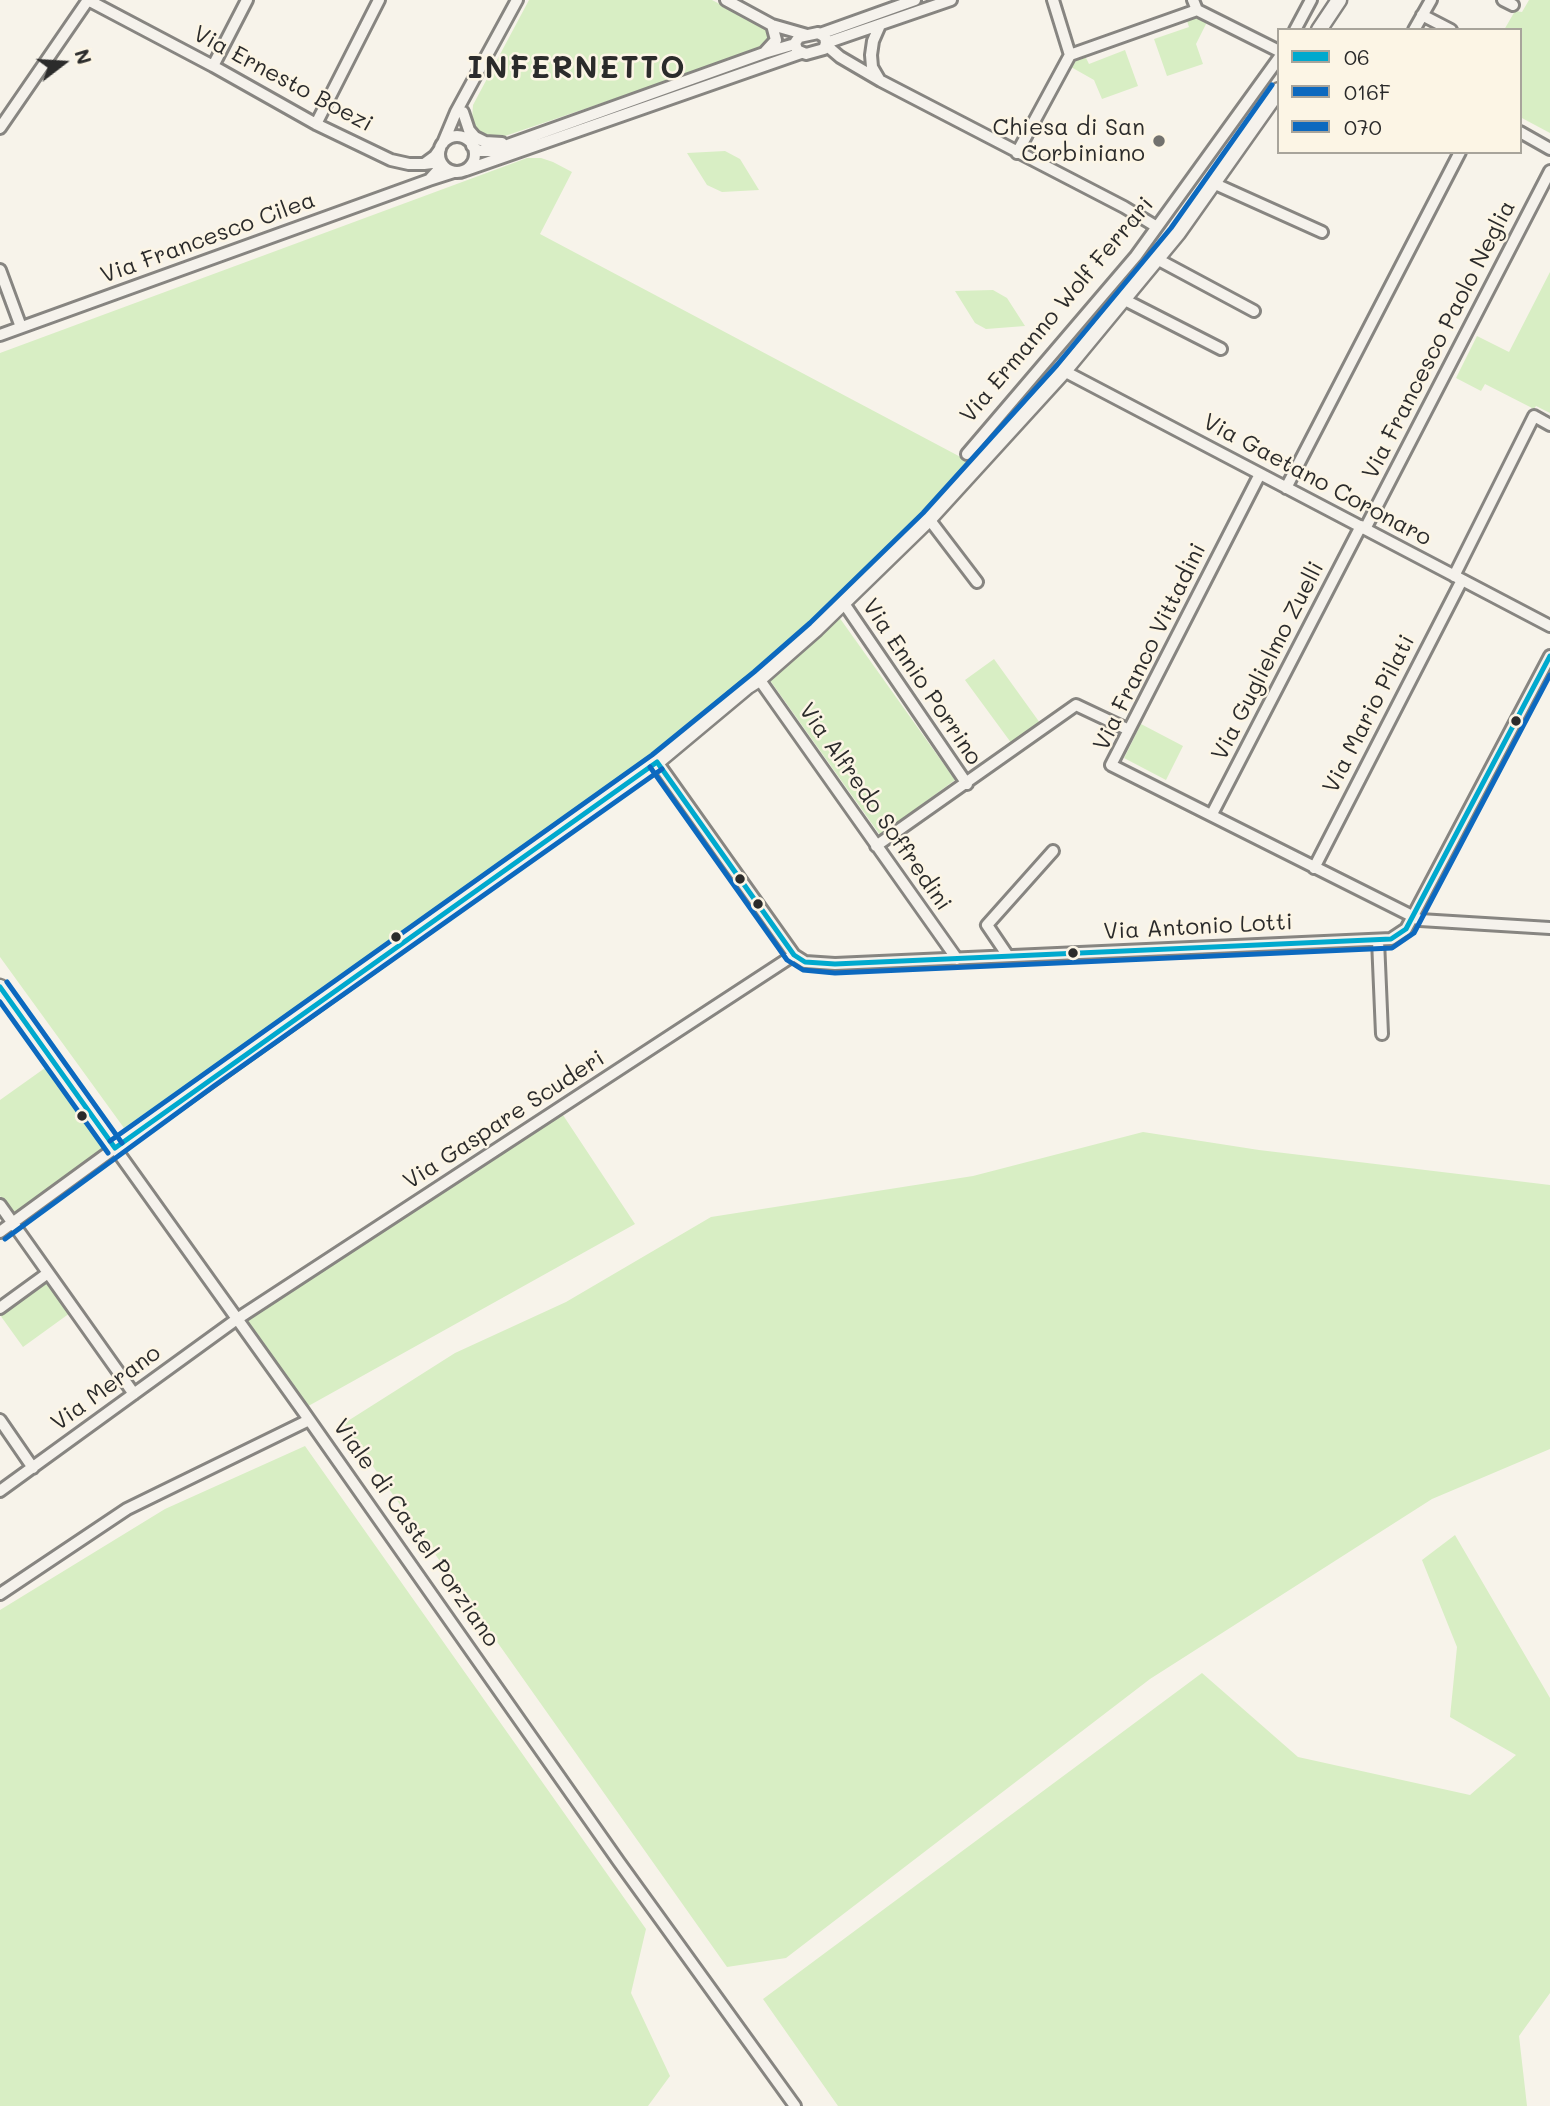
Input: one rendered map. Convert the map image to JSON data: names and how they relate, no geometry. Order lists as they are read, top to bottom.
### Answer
{
  "streets": {
    "street": [
      "Via Ernesto Boezi",
      "Via Francesco Cilea",
      "Via Ermanno Wolf Ferrari",
      "Via Francesco Paolo Neglia",
      "Via Gaetano Coronaro",
      "Via Franco Vittadini",
      "Via Guglielmo Zuelli",
      "Via Ennio Porrino",
      "Via Mario Pilati",
      "Via Alfredo Soffredini",
      "Via Antonio Lotti",
      "Via Gaspare Scuderi",
      "Via Merano",
      "Viale di Castel Porziano"
    ]
  },
  "crossings": [
    ["Via Ernesto Boezi", "Via Francesco Cilea"],
    ["Via Ermanno Wolf Ferrari", "Via Gaetano Coronaro"],
    ["Via Ermanno Wolf Ferrari", "Via Ennio Porrino"],
    ["Via Ermanno Wolf Ferrari", "Via Alfredo Soffredini"],
    ["Via Ermanno Wolf Ferrari", "Viale di Castel Porziano"],
    ["Via Francesco Paolo Neglia", "Via Gaetano Coronaro"],
    ["Via Francesco Paolo Neglia", "Via Guglielmo Zuelli"],
    ["Via Gaetano Coronaro", "Via Franco Vittadini"],
    ["Via Gaetano Coronaro", "Via Guglielmo Zuelli"],
    ["Via Gaetano Coronaro", "Via Mario Pilati"],
    ["Via Franco Vittadini", "Via Guglielmo Zuelli"],
    ["Via Franco Vittadini", "Via Mario Pilati"],
    ["Via Franco Vittadini", "Via Antonio Lotti"],
    ["Via Alfredo Soffredini", "Via Antonio Lotti"],
    ["Via Antonio Lotti", "Via Gaspare Scuderi"],
    ["Via Gaspare Scuderi", "Via Merano"],
    ["Via Gaspare Scuderi", "Viale di Castel Porziano"],
    ["Via Merano", "Viale di Castel Porziano"]
  ],
  "districts": ["INFERNETTO"],
  "places": ["Chiesa di San Corbiniano"],
  "lines": ["transit line 070", "transit line 06", "transit line 016F"],
  "legend": ["06", "016F", "070"],
  "north": "right"
}
